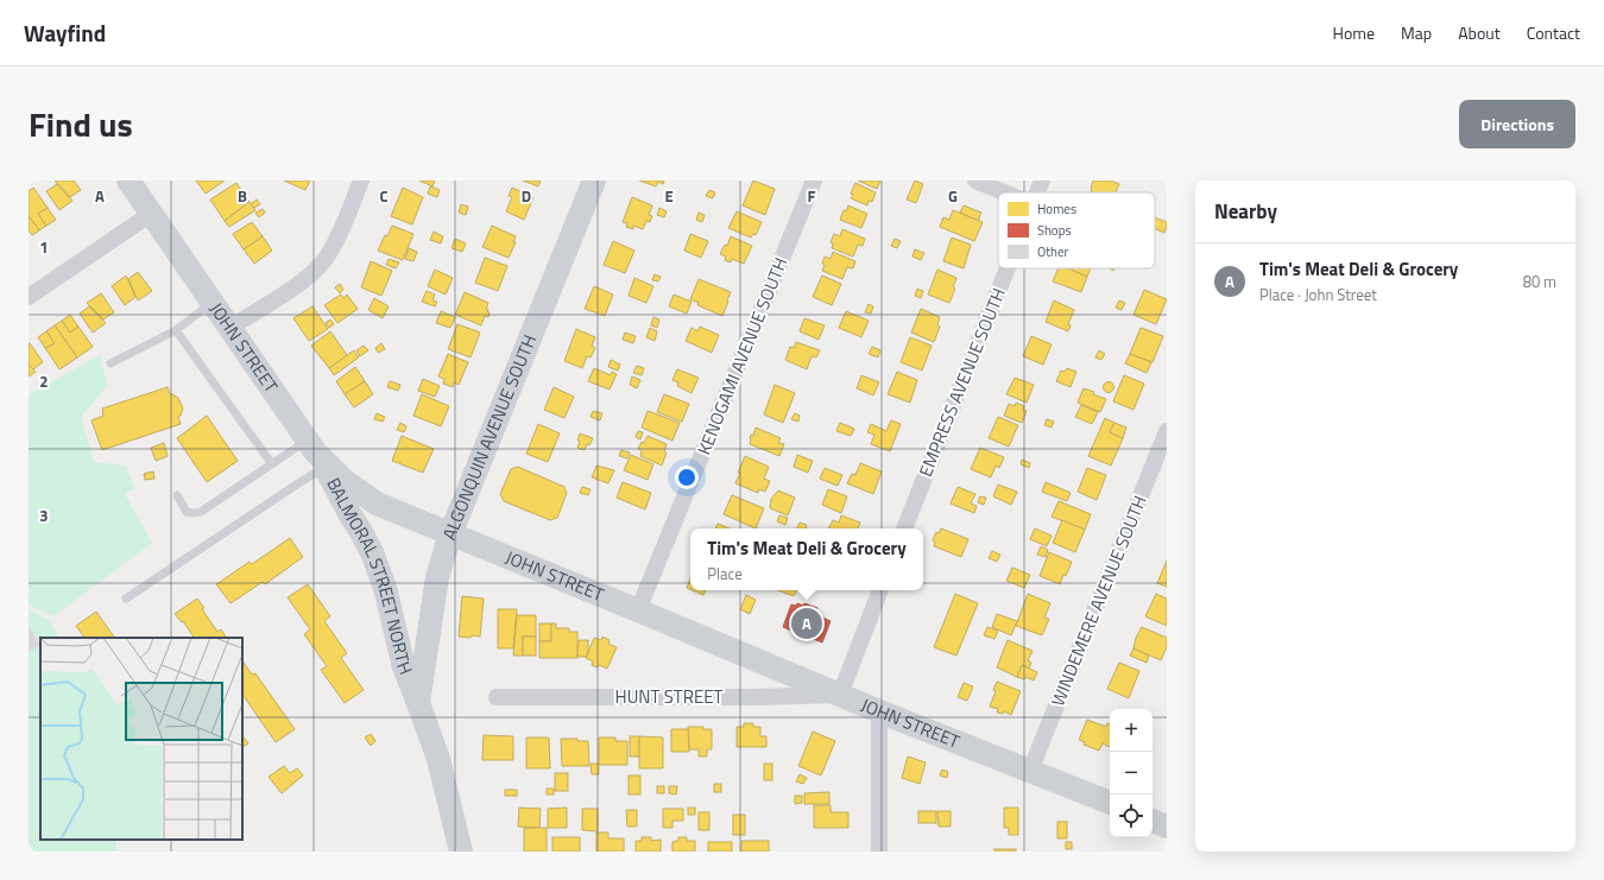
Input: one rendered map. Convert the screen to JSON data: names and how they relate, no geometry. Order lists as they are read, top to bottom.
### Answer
{
  "streets": {
    "main road": ["JOHN STREET", "ALGONQUIN AVENUE SOUTH", "BALMORAL STREET NORTH"],
    "street": [
      "KENOGAMI AVENUE SOUTH",
      "EMPRESS AVENUE SOUTH",
      "WINDEMERE AVENUE SOUTH",
      "HUNT STREET"
    ]
  },
  "crossings": [
    ["JOHN STREET", "KENOGAMI AVENUE SOUTH"],
    ["JOHN STREET", "ALGONQUIN AVENUE SOUTH"],
    ["JOHN STREET", "BALMORAL STREET NORTH"],
    ["JOHN STREET", "WINDEMERE AVENUE SOUTH"],
    ["JOHN STREET", "HUNT STREET"],
    ["ALGONQUIN AVENUE SOUTH", "BALMORAL STREET NORTH"]
  ],
  "legend": ["Homes", "Shops", "Other"],
  "page": {
    "header": "Wayfind",
    "nav": [
      "Home",
      "Map",
      "About",
      "Contact"
    ],
    "title": "Find us",
    "buttons": "Directions",
    "heading": "Nearby",
    "list": [
      {
        "mark": "A",
        "name": "Tim's Meat Deli & Grocery",
        "note": "Place · John Street",
        "value": "80 m"
      }
    ],
    "popup": ["Tim's Meat Deli & Grocery", "Place"],
    "pins": "A",
    "map_buttons": ["+", "−"]
  },
  "grid": {
    "columns": [
      "A",
      "B",
      "C",
      "D",
      "E",
      "F",
      "G"
    ],
    "rows": ["1", "2", "3"]
  }
}
